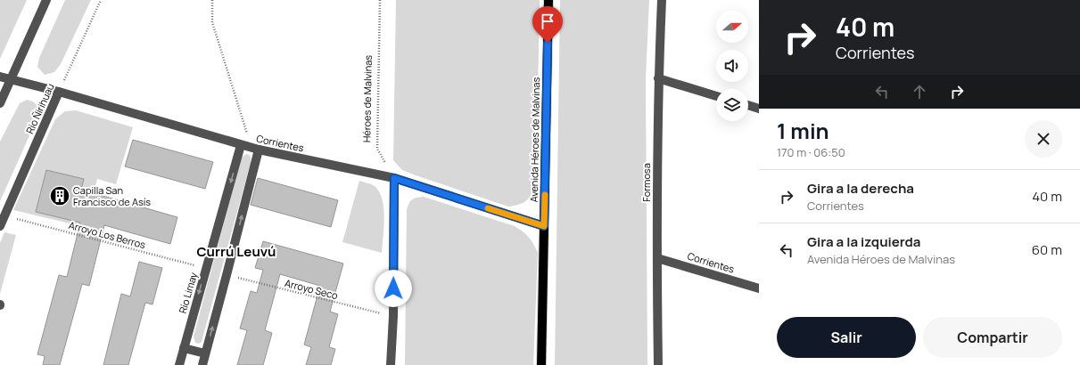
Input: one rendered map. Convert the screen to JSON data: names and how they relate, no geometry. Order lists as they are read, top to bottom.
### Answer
{
  "streets": {
    "main road": ["Avenida Héroes de Malvinas"],
    "street": [
      "Río Ñirihuau",
      "Corrientes",
      "Formosa",
      "Río Limay"
    ],
    "path": ["Héroes de Malvinas", "Arroyo Los Berros", "Arroyo Seco"]
  },
  "crossings": [
    ["Héroes de Malvinas", "Corrientes"],
    ["Río Ñirihuau", "Corrientes"],
    ["Río Ñirihuau", "Arroyo Los Berros"],
    ["Avenida Héroes de Malvinas", "Corrientes"],
    ["Corrientes", "Formosa"],
    ["Corrientes", "Río Limay"],
    ["Arroyo Los Berros", "Río Limay"]
  ],
  "districts": ["Currú Leuvú"],
  "places": {
    "building": ["Capilla San Francisco de Asís"]
  },
  "north": "right",
  "page": {
    "turn": ["40 m", "Corrientes"],
    "heading": ["1 min", "170 m · 06:50"],
    "list": [
      {
        "name": "Gira a la derecha",
        "note": "Corrientes",
        "value": "40 m"
      },
      {
        "name": "Gira a la izquierda",
        "note": "Avenida Héroes de Malvinas",
        "value": "60 m"
      }
    ],
    "buttons": ["Salir", "Compartir"]
  }
}
